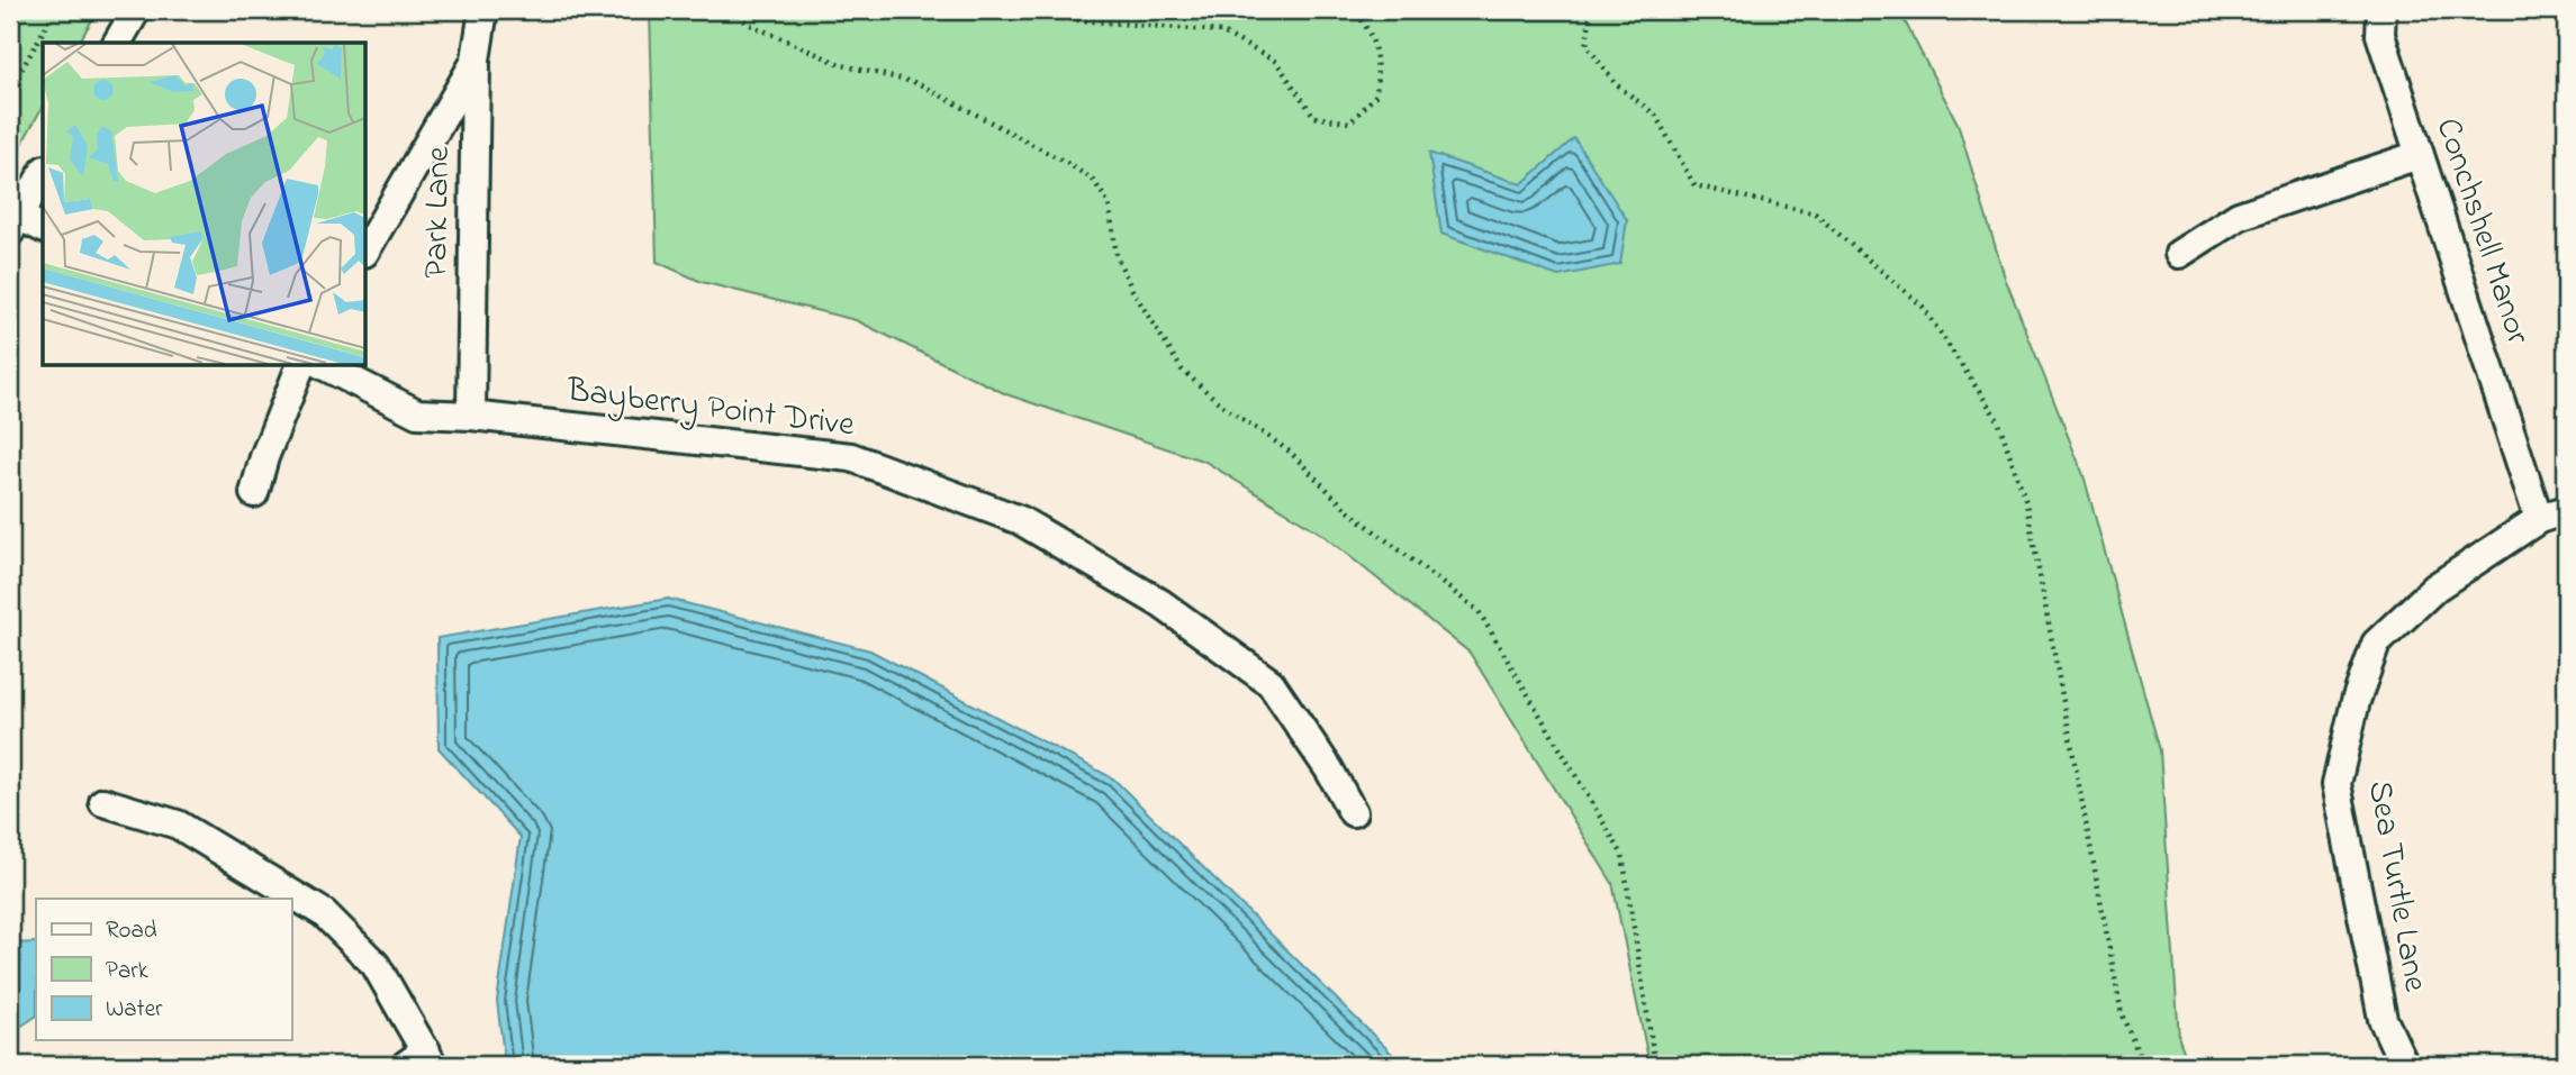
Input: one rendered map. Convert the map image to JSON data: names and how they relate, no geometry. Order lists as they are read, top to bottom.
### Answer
{
  "streets": {
    "street": [
      "Park Lane",
      "Conchshell Manor",
      "Bayberry Point Drive",
      "Sea Turtle Lane"
    ]
  },
  "crossings": [
    ["Park Lane", "Bayberry Point Drive"],
    ["Conchshell Manor", "Sea Turtle Lane"]
  ],
  "legend": ["Road", "Park", "Water"]
}
